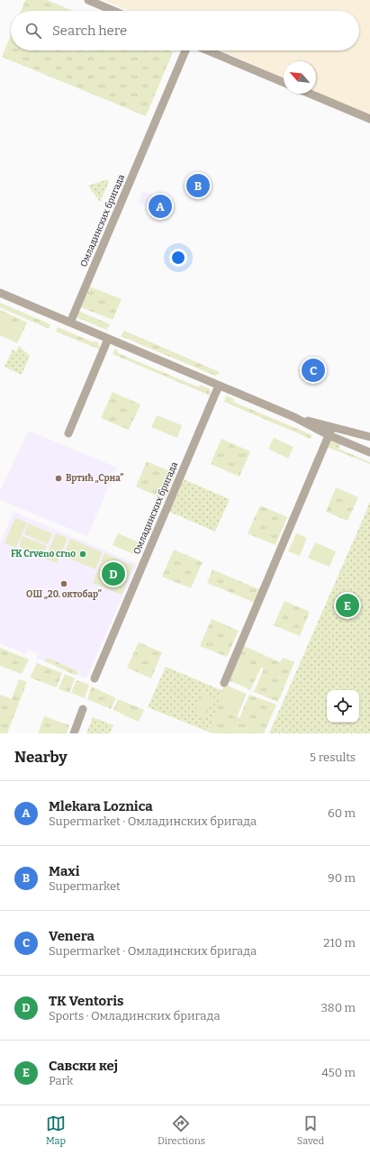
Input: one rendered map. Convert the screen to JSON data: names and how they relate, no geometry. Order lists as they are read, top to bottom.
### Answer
{
  "streets": {
    "street": ["Омладинских бригада"]
  },
  "places": ["Вртић „Срна”", "FK Crveno crno", "ОШ „20. октобар”"],
  "north": "top left",
  "page": {
    "search": "Search here",
    "pins": [
      "B",
      "A",
      "C",
      "D",
      "E"
    ],
    "heading": ["Nearby", "5 results"],
    "list": [
      {
        "mark": "A",
        "name": "Mlekara Loznica",
        "note": "Supermarket · Омладинских бригада",
        "value": "60 m"
      },
      {
        "mark": "B",
        "name": "Maxi",
        "note": "Supermarket",
        "value": "90 m"
      },
      {
        "mark": "C",
        "name": "Venera",
        "note": "Supermarket · Омладинских бригада",
        "value": "210 m"
      },
      {
        "mark": "D",
        "name": "TK Ventoris",
        "note": "Sports · Омладинских бригада",
        "value": "380 m"
      },
      {
        "mark": "E",
        "name": "Савски кеј",
        "note": "Park",
        "value": "450 m"
      }
    ],
    "nav": ["Map", "Directions", "Saved"]
  }
}
